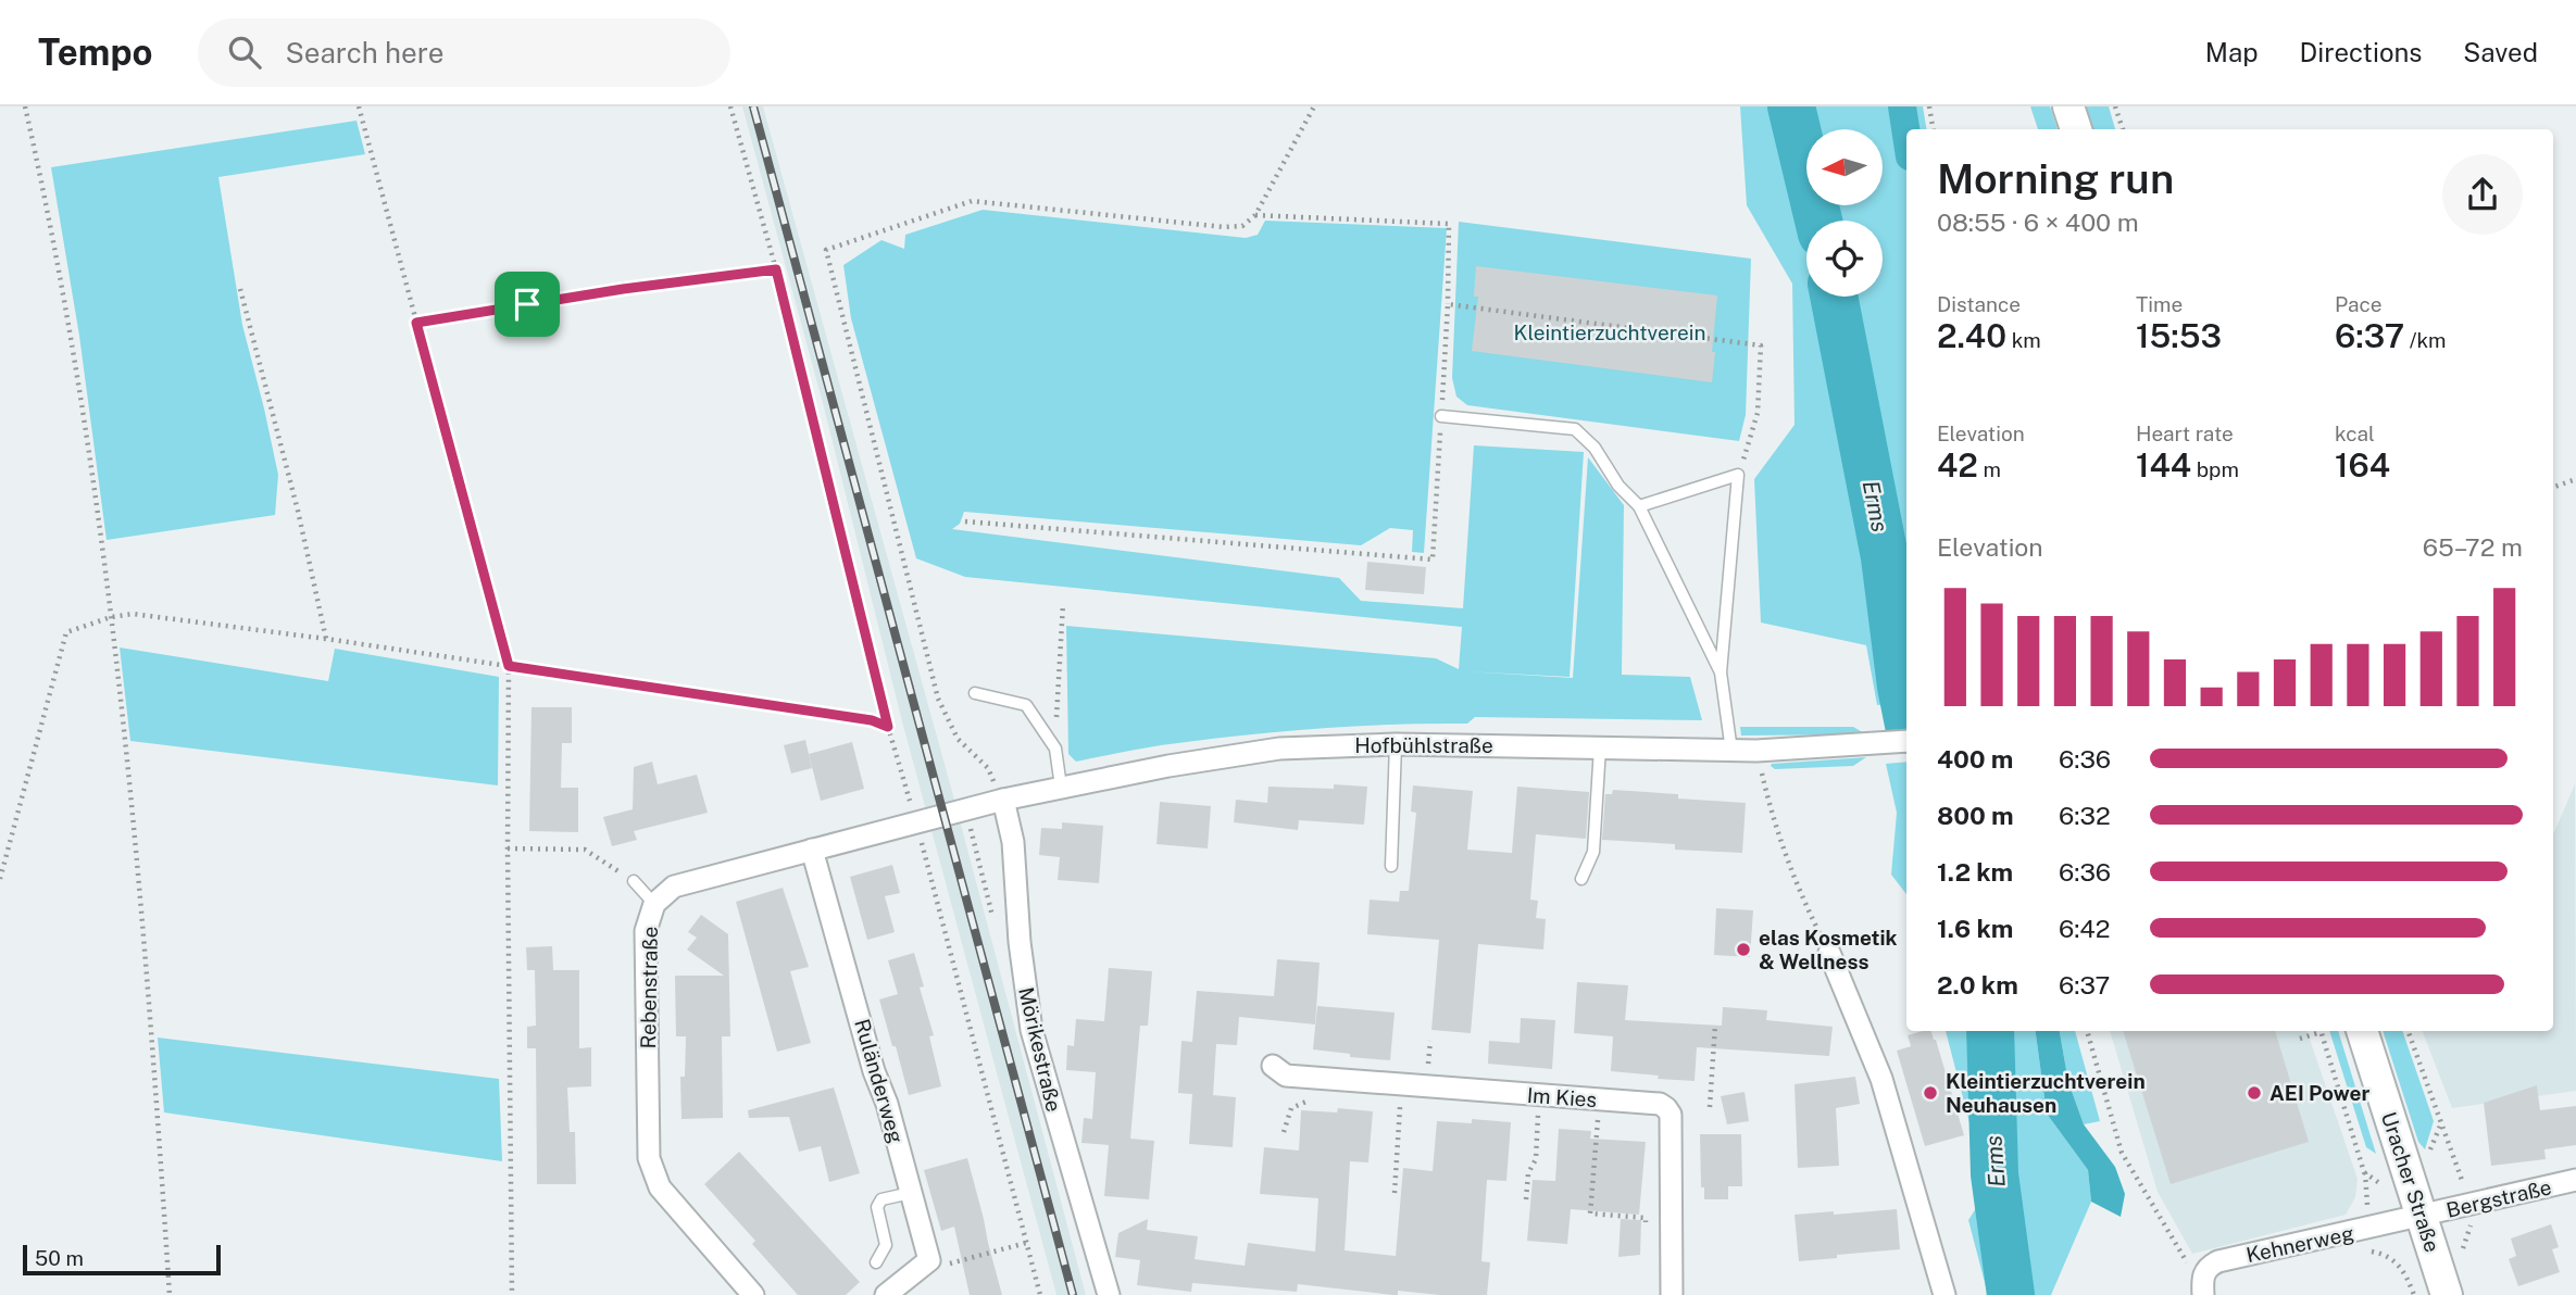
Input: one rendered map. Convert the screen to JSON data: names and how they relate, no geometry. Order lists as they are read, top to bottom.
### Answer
{
  "streets": {
    "street": [
      "Hofbühlstraße",
      "Rebenstraße",
      "Mörikestraße",
      "Ruländerweg",
      "Im Kies",
      "Uracher Straße",
      "Bergstraße",
      "Kehnerweg"
    ]
  },
  "crossings": [
    ["Hofbühlstraße", "Rebenstraße"],
    ["Hofbühlstraße", "Mörikestraße"],
    ["Rebenstraße", "Ruländerweg"],
    ["Uracher Straße", "Bergstraße"],
    ["Uracher Straße", "Kehnerweg"],
    ["Bergstraße", "Kehnerweg"]
  ],
  "water": ["Erms"],
  "parks": ["Kleintierzuchtverein"],
  "places": ["elas Kosmetik & Wellness", "Kleintierzuchtverein Neuhausen", "AEI Power"],
  "scale_bar": "50 m",
  "north": "left",
  "page": {
    "header": "Tempo",
    "search": "Search here",
    "nav": ["Map", "Directions", "Saved"],
    "heading": ["Morning run", "08:55 · 6 × 400 m"],
    "stats": [
      ["Distance", "2.40 km"],
      ["Time", "15:53"],
      ["Pace", "6:37 /km"],
      ["Elevation", "42 m"],
      ["Heart rate", "144 bpm"],
      ["kcal", "164"]
    ],
    "chart": ["Elevation", "65–72 m"],
    "list": [
      {
        "name": "400 m",
        "note": "6:36"
      },
      {
        "name": "800 m",
        "note": "6:32"
      },
      {
        "name": "1.2 km",
        "note": "6:36"
      },
      {
        "name": "1.6 km",
        "note": "6:42"
      },
      {
        "name": "2.0 km",
        "note": "6:37"
      }
    ],
    "scale": "50 m"
  }
}
